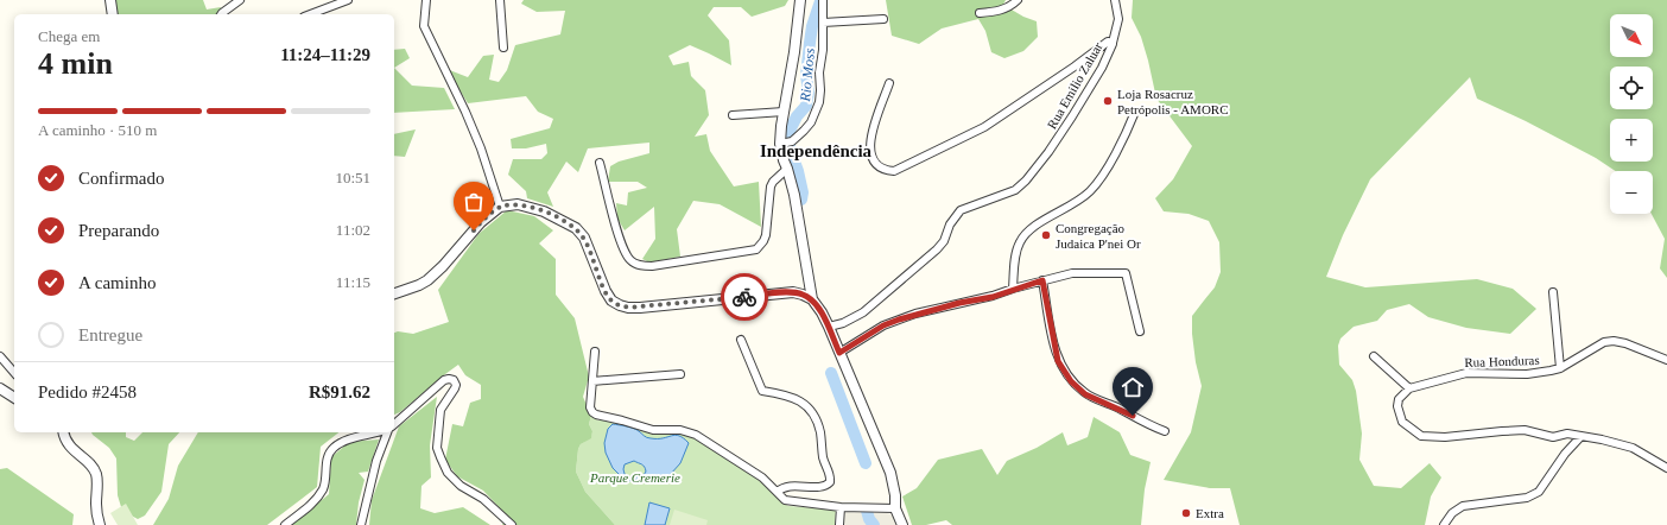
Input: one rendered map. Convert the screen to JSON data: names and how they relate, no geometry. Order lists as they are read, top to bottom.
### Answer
{
  "streets": {
    "street": ["Rua Emilio Zaluar", "Rua Honduras"]
  },
  "districts": ["Independência"],
  "water": ["Rio Moss"],
  "parks": ["Parque Cremerie"],
  "places": ["Loja Rosacruz Petrópolis - AMORC", "Congregação Judaica P'nei Or", "Extra"],
  "north": "bottom right",
  "page": {
    "map_buttons": ["+", "−"],
    "heading": ["4 min", "Chega em", "11:24–11:29"],
    "panel": ["Pedido #2458", "R$91.62"],
    "bar": "A caminho · 510 m",
    "list": [
      ["Confirmado", "10:51"],
      ["Preparando", "11:02"],
      ["A caminho", "11:15"],
      "Entregue"
    ]
  }
}
